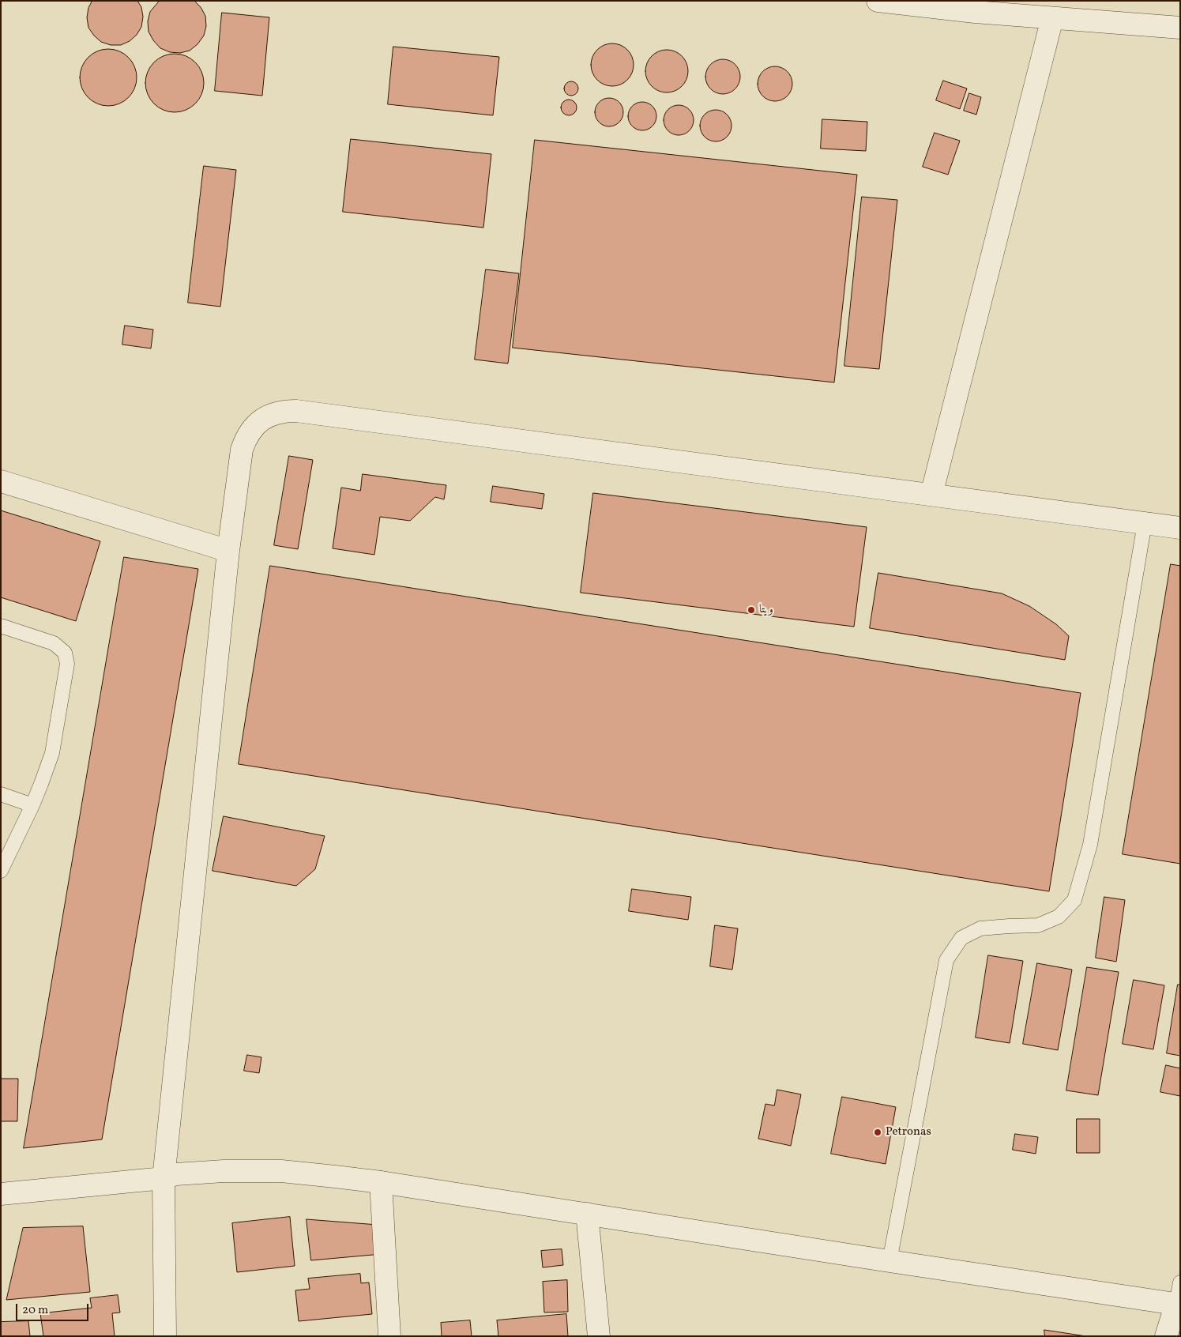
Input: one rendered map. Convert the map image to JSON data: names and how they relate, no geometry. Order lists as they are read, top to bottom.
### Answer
{
  "places": ["ويتا", "Petronas"],
  "scale_bar": "20 m"
}
